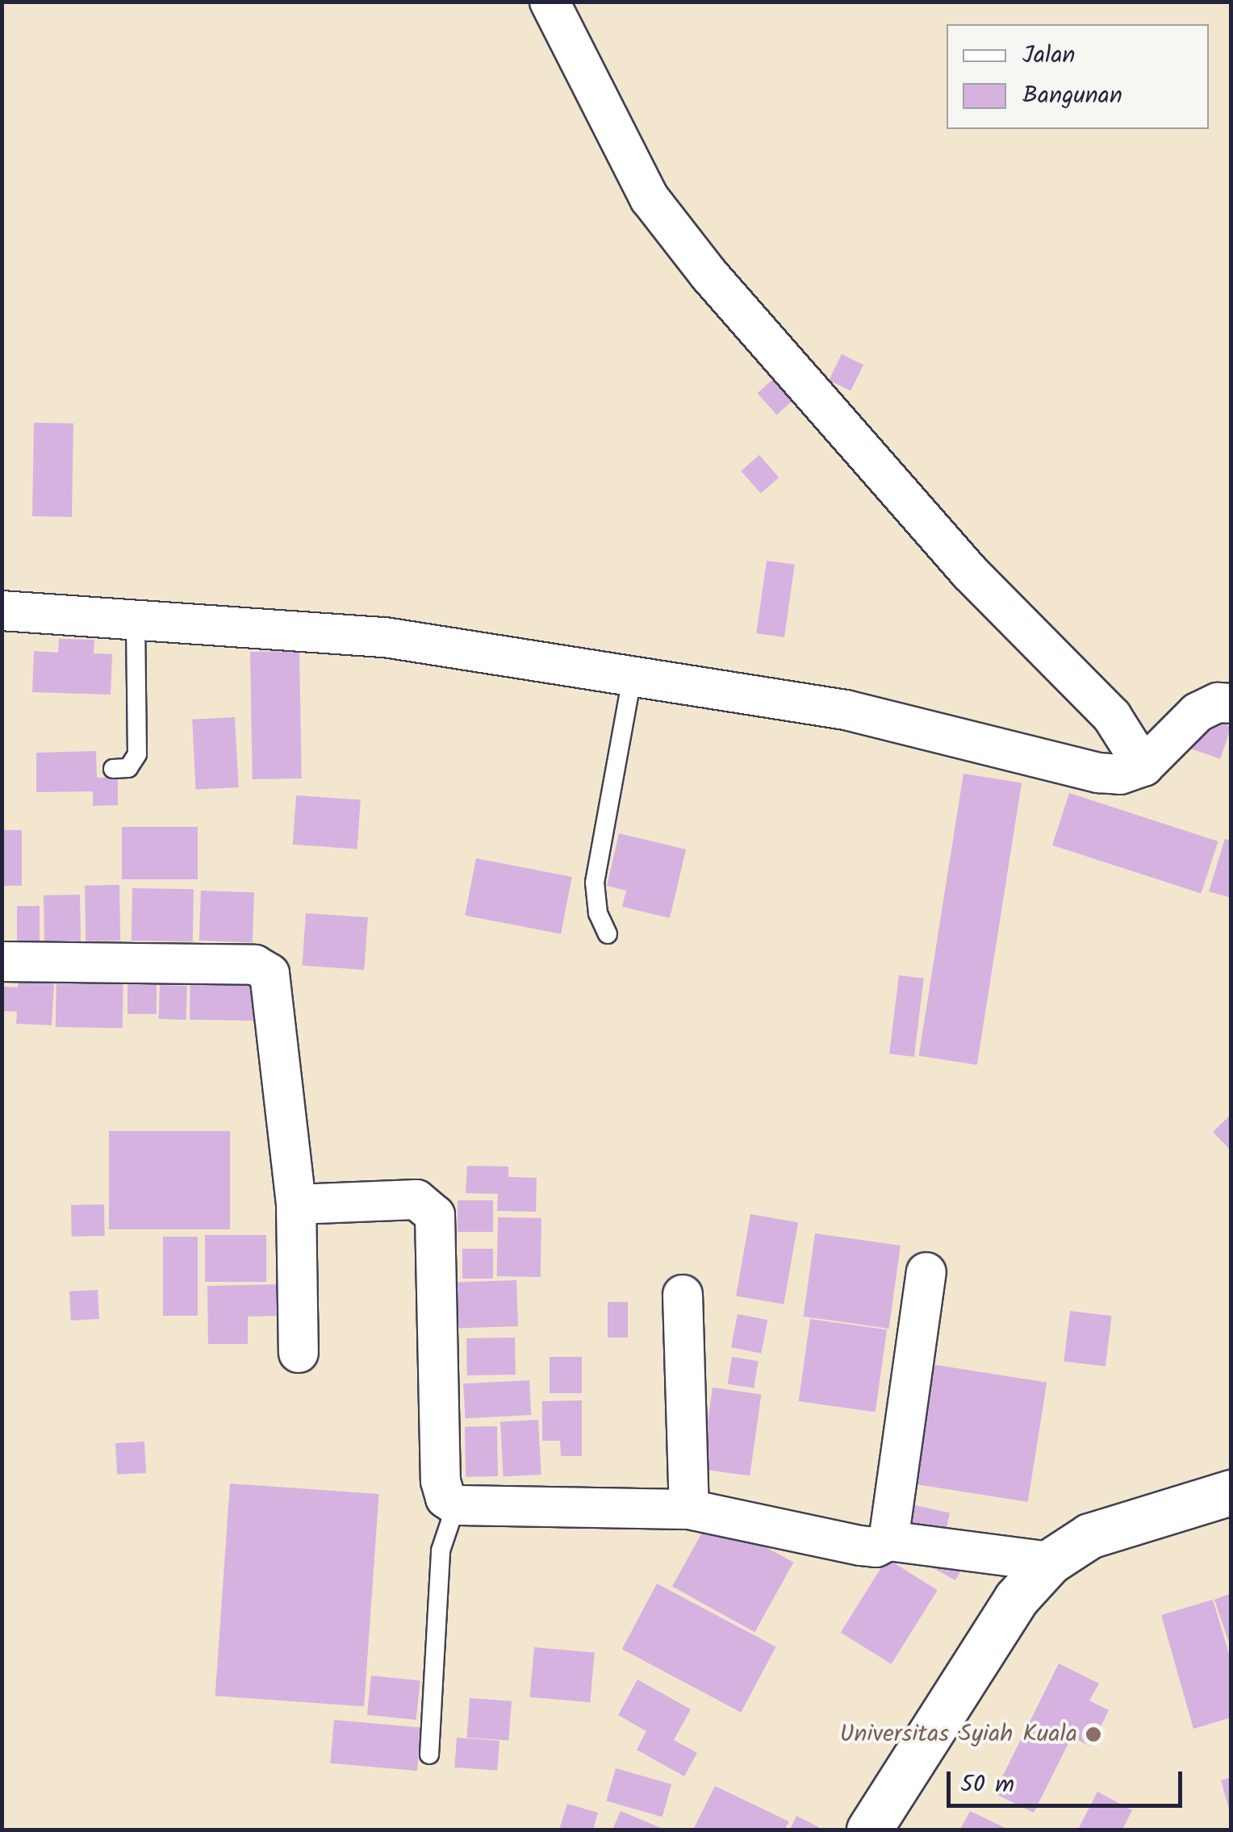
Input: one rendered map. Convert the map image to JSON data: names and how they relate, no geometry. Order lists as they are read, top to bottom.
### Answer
{
  "places": ["Universitas Syiah Kuala"],
  "legend": ["Jalan", "Bangunan"],
  "scale_bar": "50 m"
}
